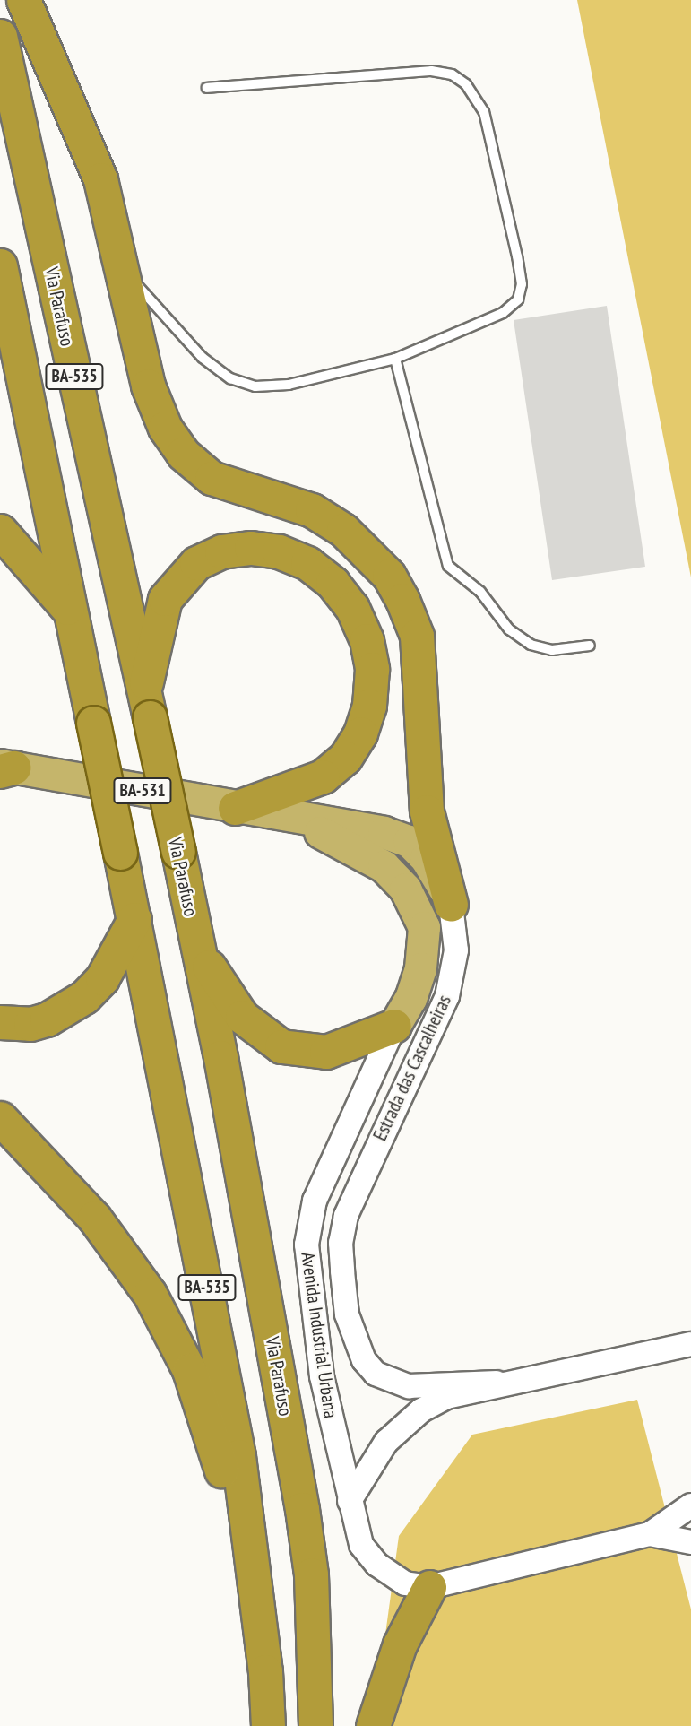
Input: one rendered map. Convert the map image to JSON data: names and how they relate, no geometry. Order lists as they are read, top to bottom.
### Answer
{
  "streets": {
    "highway": ["Via Parafuso", "BA-535"],
    "main road": ["BA-531", "Estrada das Cascalheiras"],
    "street": ["Avenida Industrial Urbana"]
  },
  "crossings": [
    ["Estrada das Cascalheiras", "Avenida Industrial Urbana"]
  ]
}
